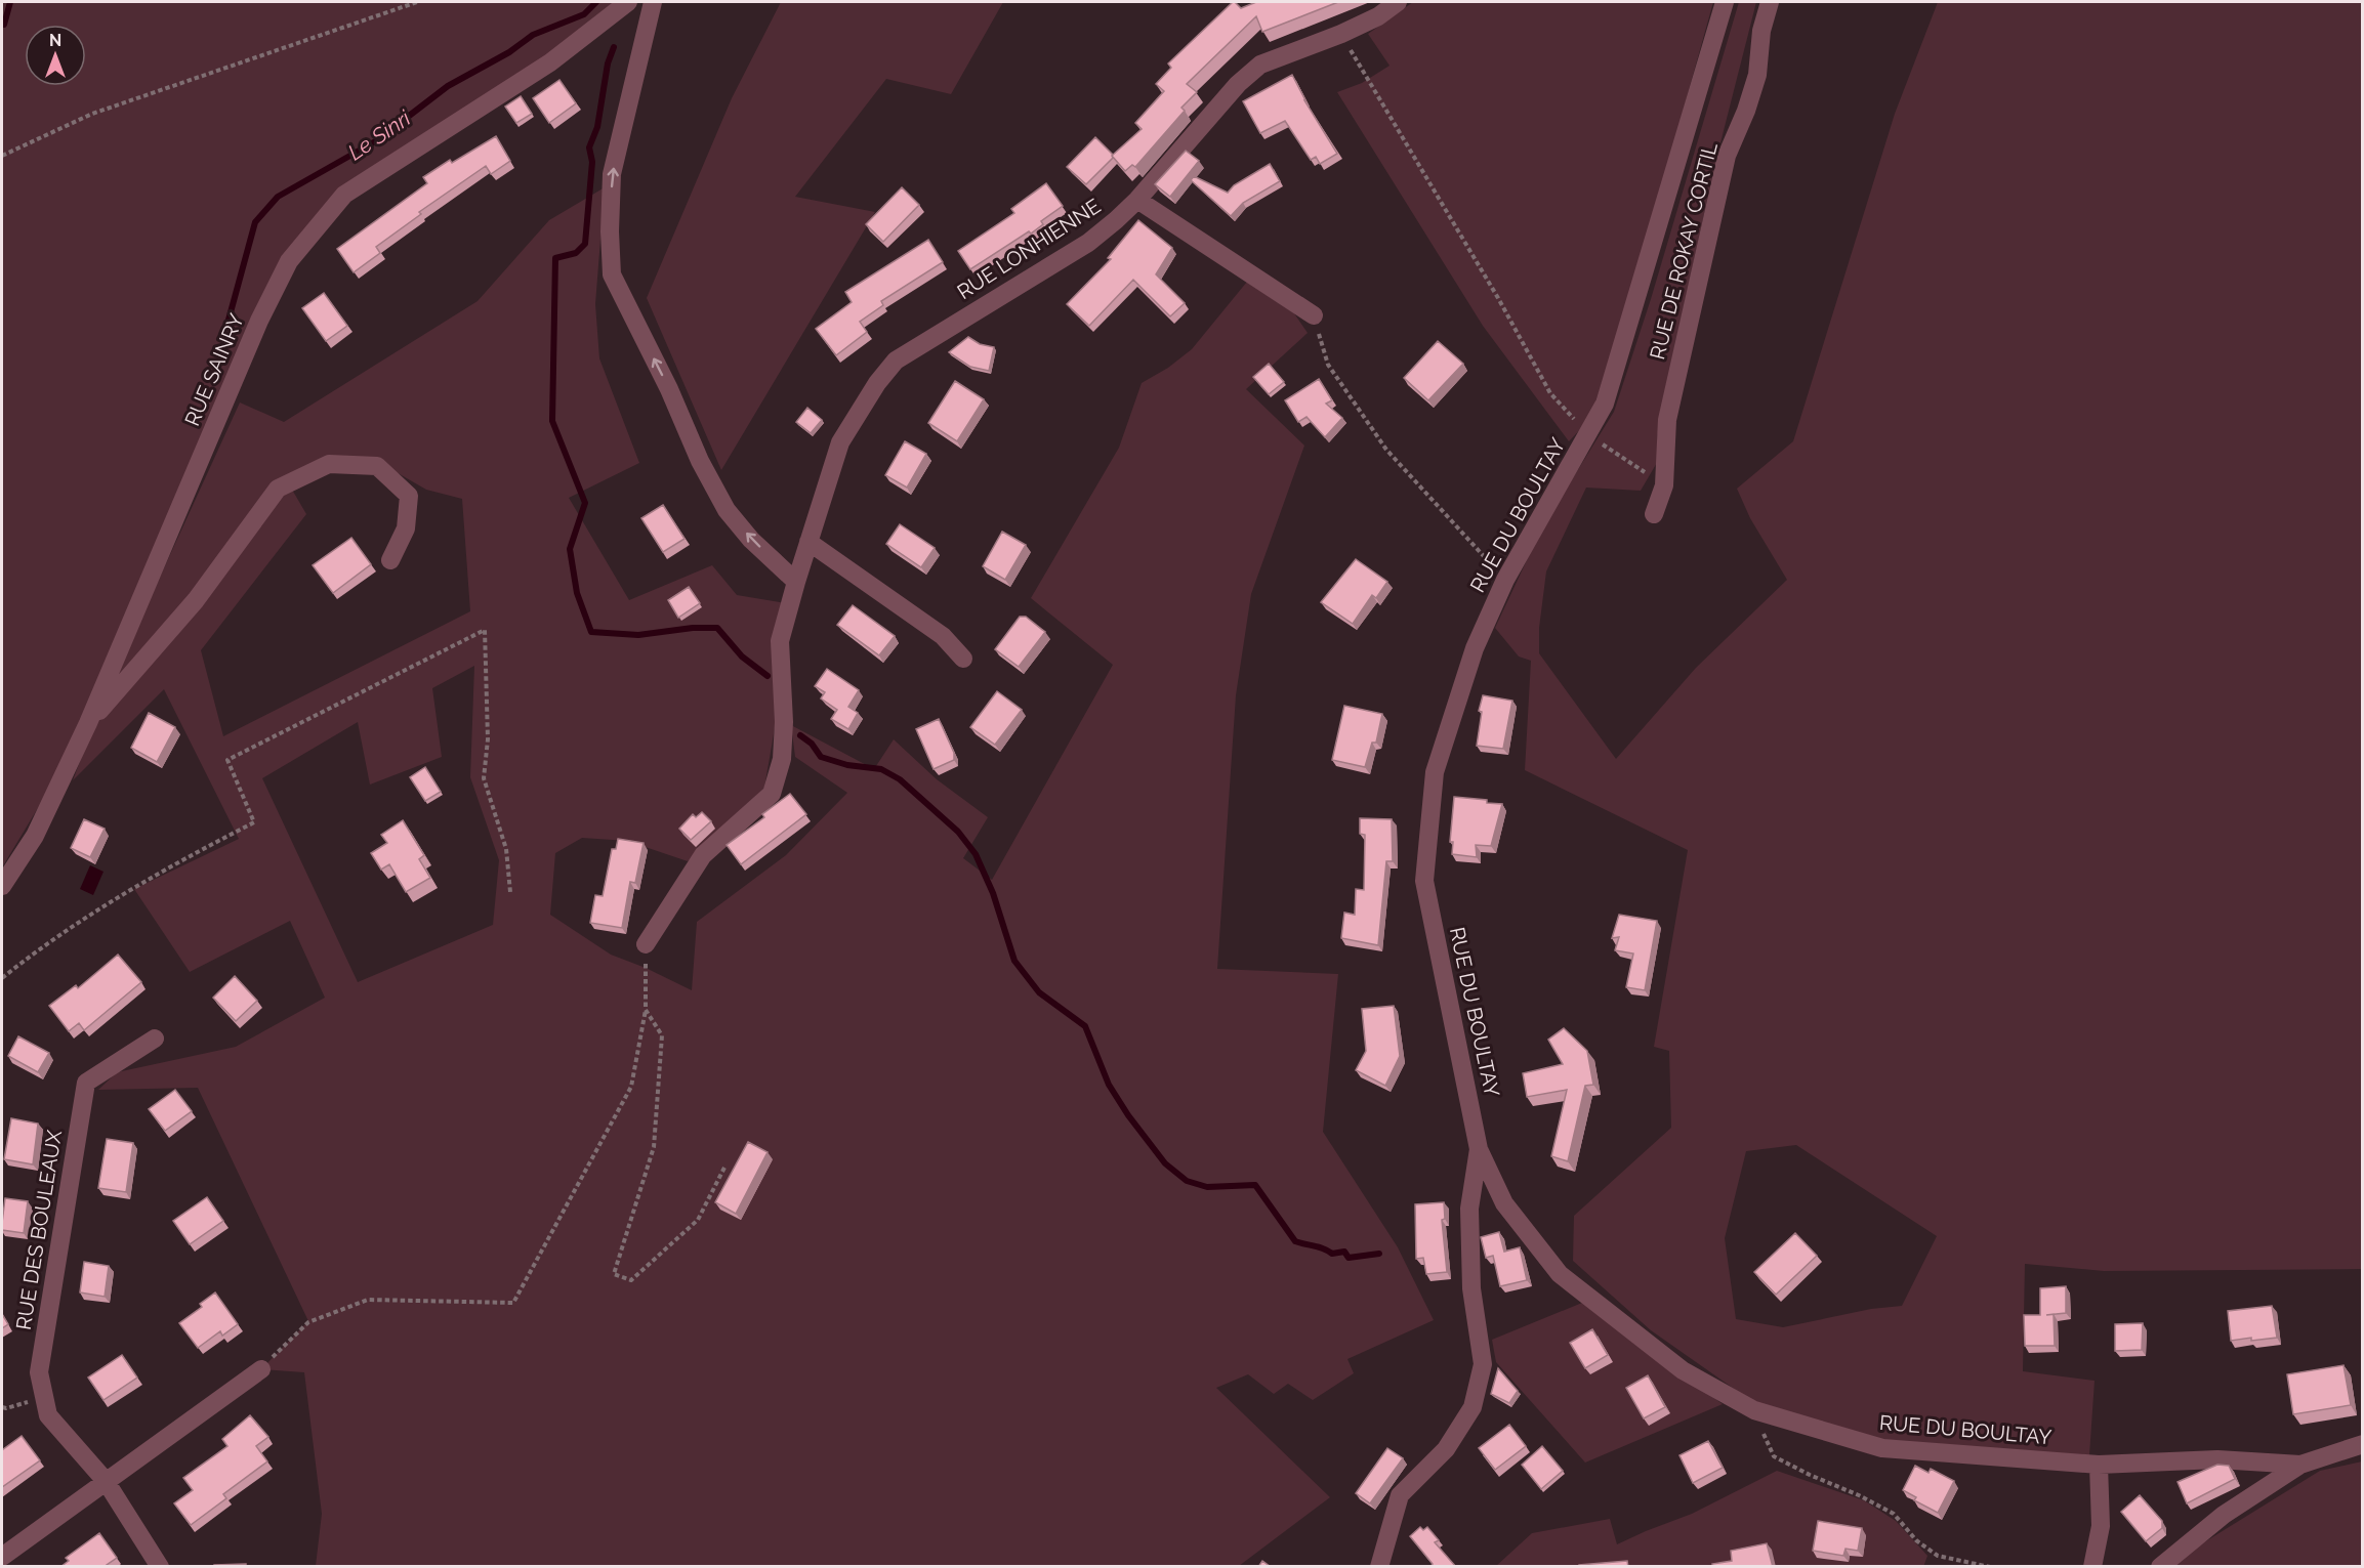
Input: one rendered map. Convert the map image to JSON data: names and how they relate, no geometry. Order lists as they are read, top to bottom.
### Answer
{
  "streets": {
    "street": [
      "RUE LONHIENNE",
      "RUE DE ROKAY CORTIL",
      "RUE SAINRY",
      "RUE DU BOULTAY",
      "RUE DES BOULEAUX"
    ]
  },
  "water": ["Le Sinri"],
  "north": "top"
}
